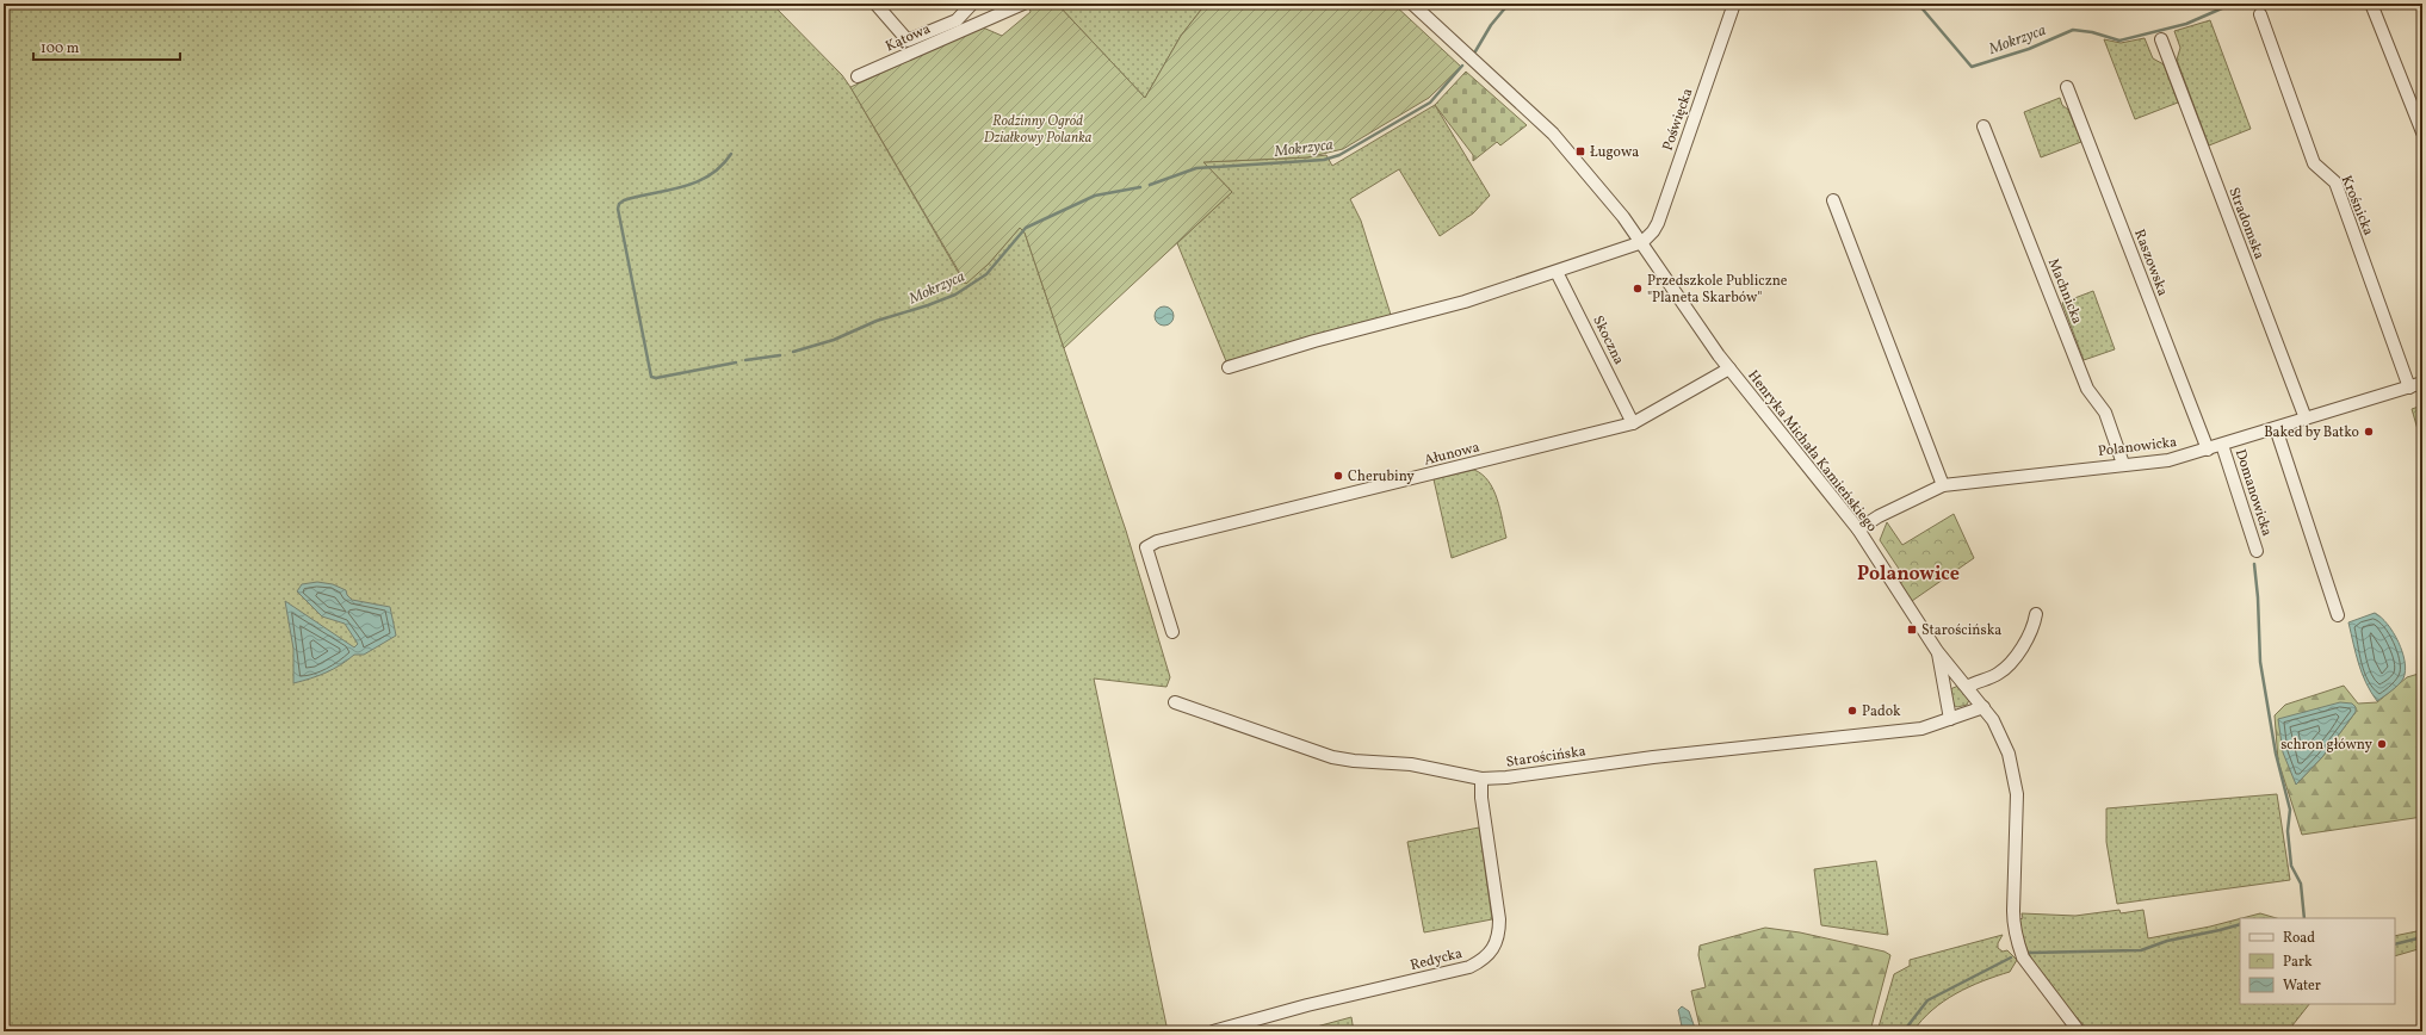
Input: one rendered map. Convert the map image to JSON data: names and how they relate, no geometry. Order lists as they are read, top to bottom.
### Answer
{
  "streets": {
    "street": [
      "Kątowa",
      "Poświęcka",
      "Krośnicka",
      "Stradomska",
      "Raszowska",
      "Machnicka",
      "Skoczna",
      "Polanowicka",
      "Henryka Michała Kamieńskiego",
      "Ałunowa",
      "Domanowicka",
      "Starościńska",
      "Redycka"
    ]
  },
  "crossings": [
    ["Poświęcka", "Henryka Michała Kamieńskiego"],
    ["Krośnicka", "Polanowicka"],
    ["Stradomska", "Polanowicka"],
    ["Raszowska", "Polanowicka"],
    ["Machnicka", "Polanowicka"],
    ["Skoczna", "Ałunowa"],
    ["Polanowicka", "Henryka Michała Kamieńskiego"],
    ["Polanowicka", "Domanowicka"],
    ["Henryka Michała Kamieńskiego", "Ałunowa"],
    ["Henryka Michała Kamieńskiego", "Starościńska"],
    ["Starościńska", "Redycka"]
  ],
  "districts": ["Polanowice"],
  "water": ["Mokrzyca"],
  "parks": ["Rodzinny Ogród Działkowy Polanka"],
  "places": {
    "transit": ["Ługowa", "Starościńska"],
    "other": [
      "Przedszkole Publiczne \"Planeta Skarbów\"",
      "Baked by Batko",
      "Cherubiny",
      "Padok",
      "schron główny"
    ]
  },
  "legend": ["Road", "Park", "Water"],
  "scale_bar": "100 m"
}
